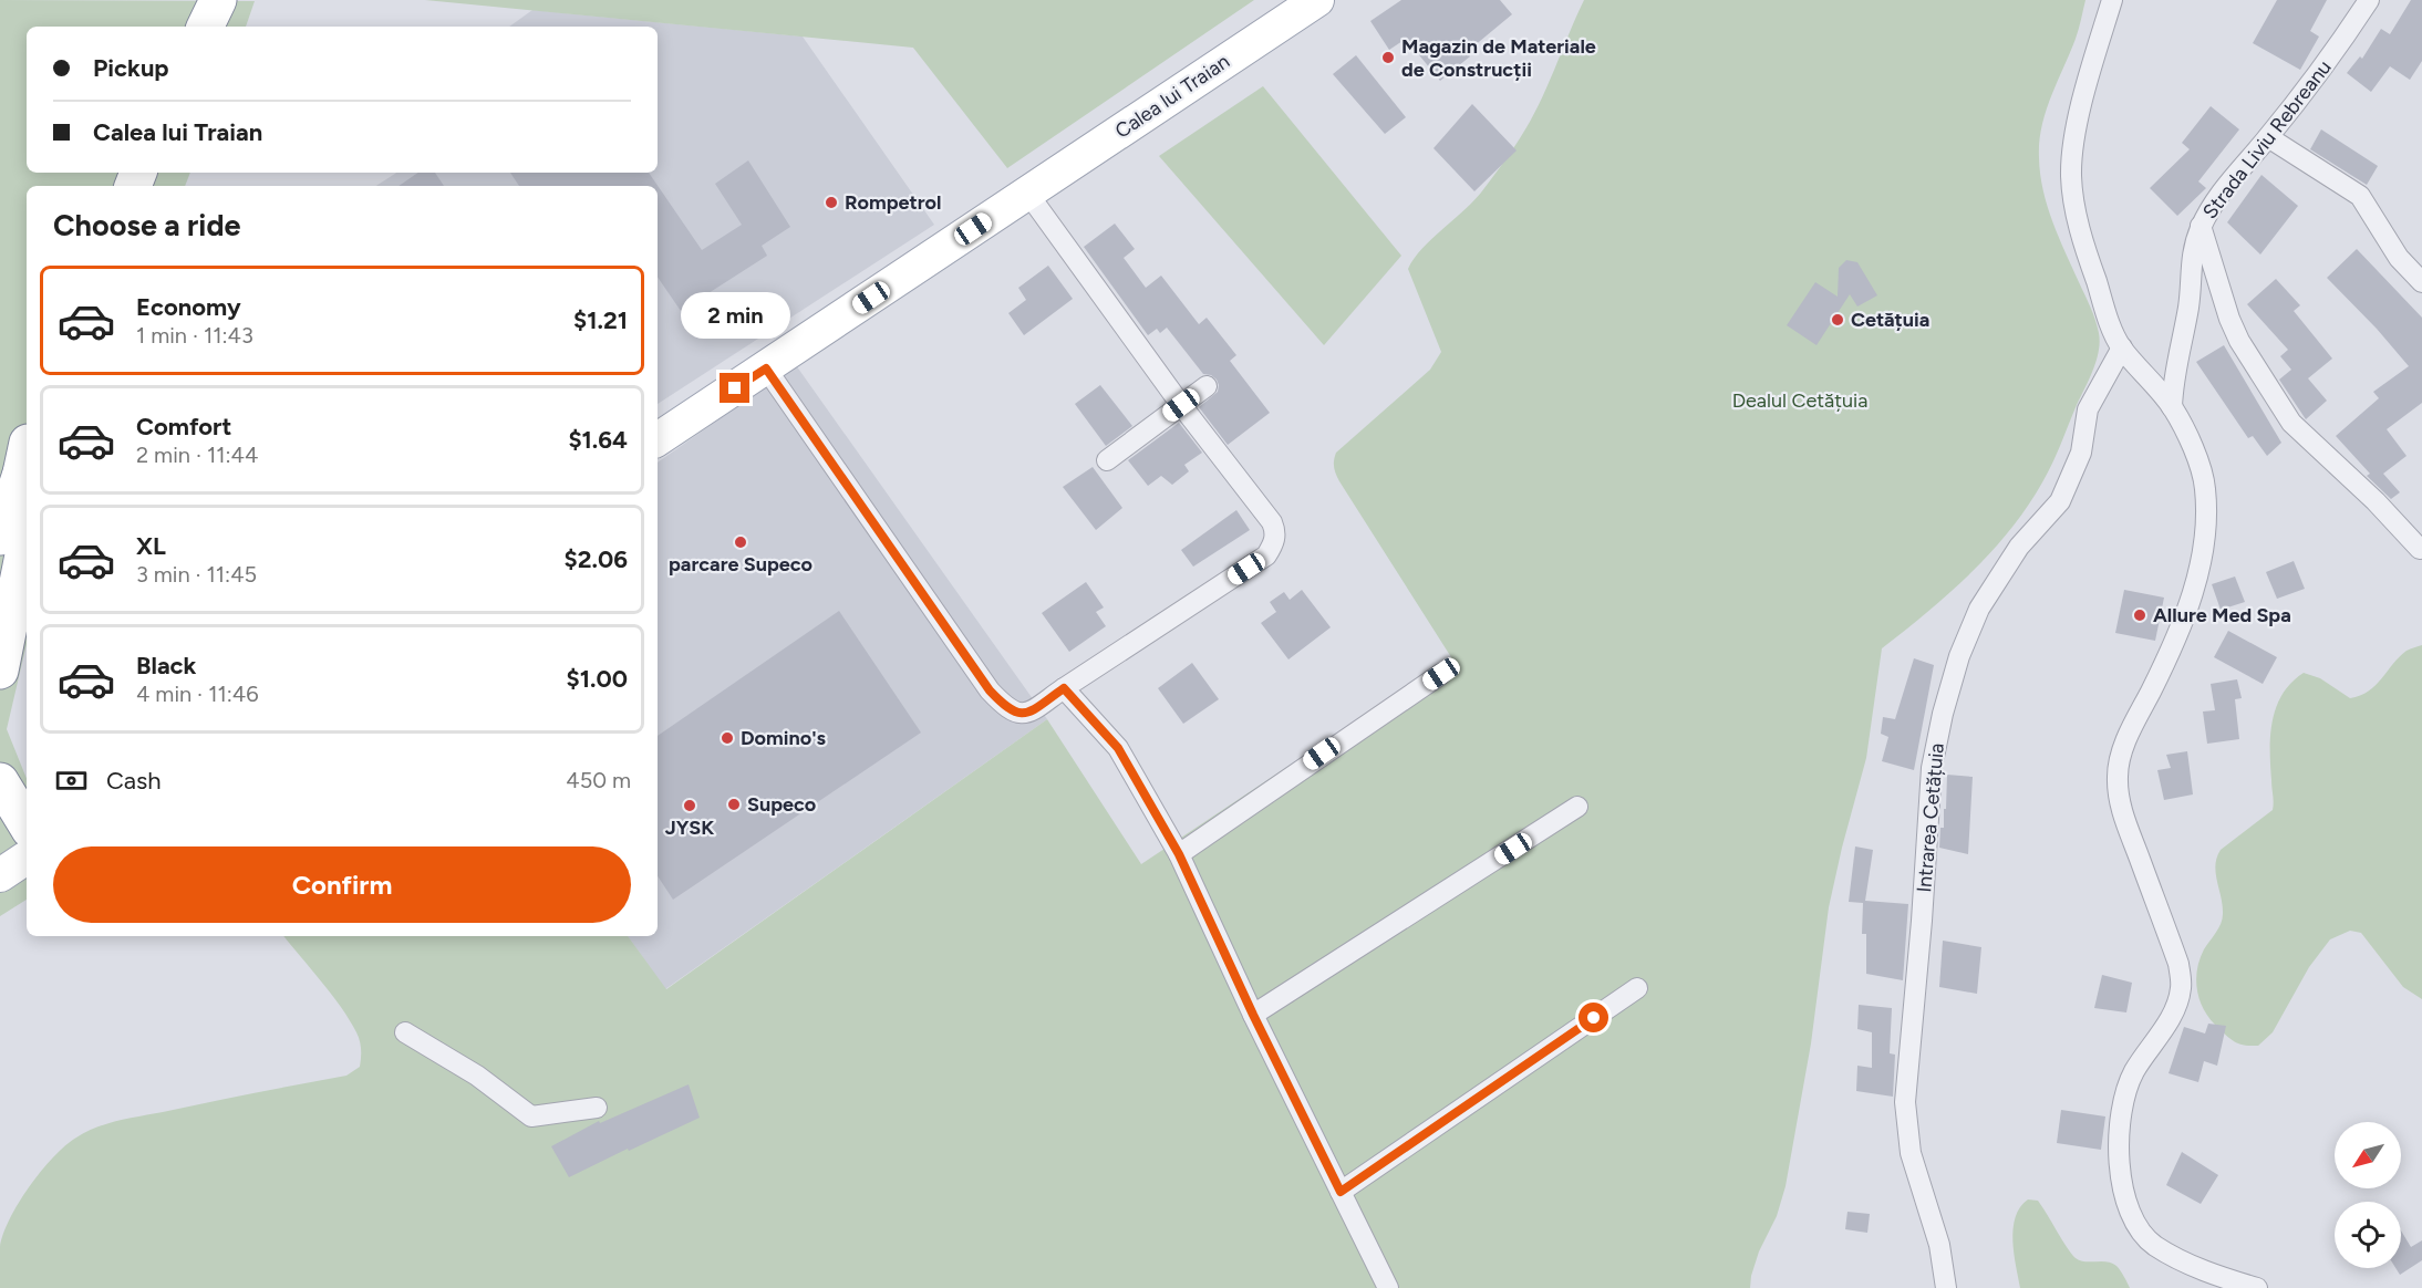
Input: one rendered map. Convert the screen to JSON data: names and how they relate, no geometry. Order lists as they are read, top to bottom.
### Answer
{
  "streets": {
    "main road": ["Calea lui Traian"],
    "street": ["Strada Liviu Rebreanu", "Intrarea Cetățuia"]
  },
  "parks": ["Dealul Cetățuia"],
  "places": [
    "Magazin de Materiale de Construcții",
    "Rompetrol",
    "Cetățuia",
    "parcare Supeco",
    "Allure Med Spa",
    "Domino's",
    "Supeco",
    "JYSK"
  ],
  "north": "bottom left",
  "page": {
    "banner": ["Pickup", "Calea lui Traian"],
    "heading": "Choose a ride",
    "list": [
      {
        "name": "Economy",
        "note": "1 min · 11:43",
        "value": "$1.21"
      },
      {
        "name": "Comfort",
        "note": "2 min · 11:44",
        "value": "$1.64"
      },
      {
        "name": "XL",
        "note": "3 min · 11:45",
        "value": "$2.06"
      },
      {
        "name": "Black",
        "note": "4 min · 11:46",
        "value": "$1.00"
      }
    ],
    "bubble": "2 min",
    "pay": ["Cash", "450 m"],
    "buttons": "Confirm"
  }
}
